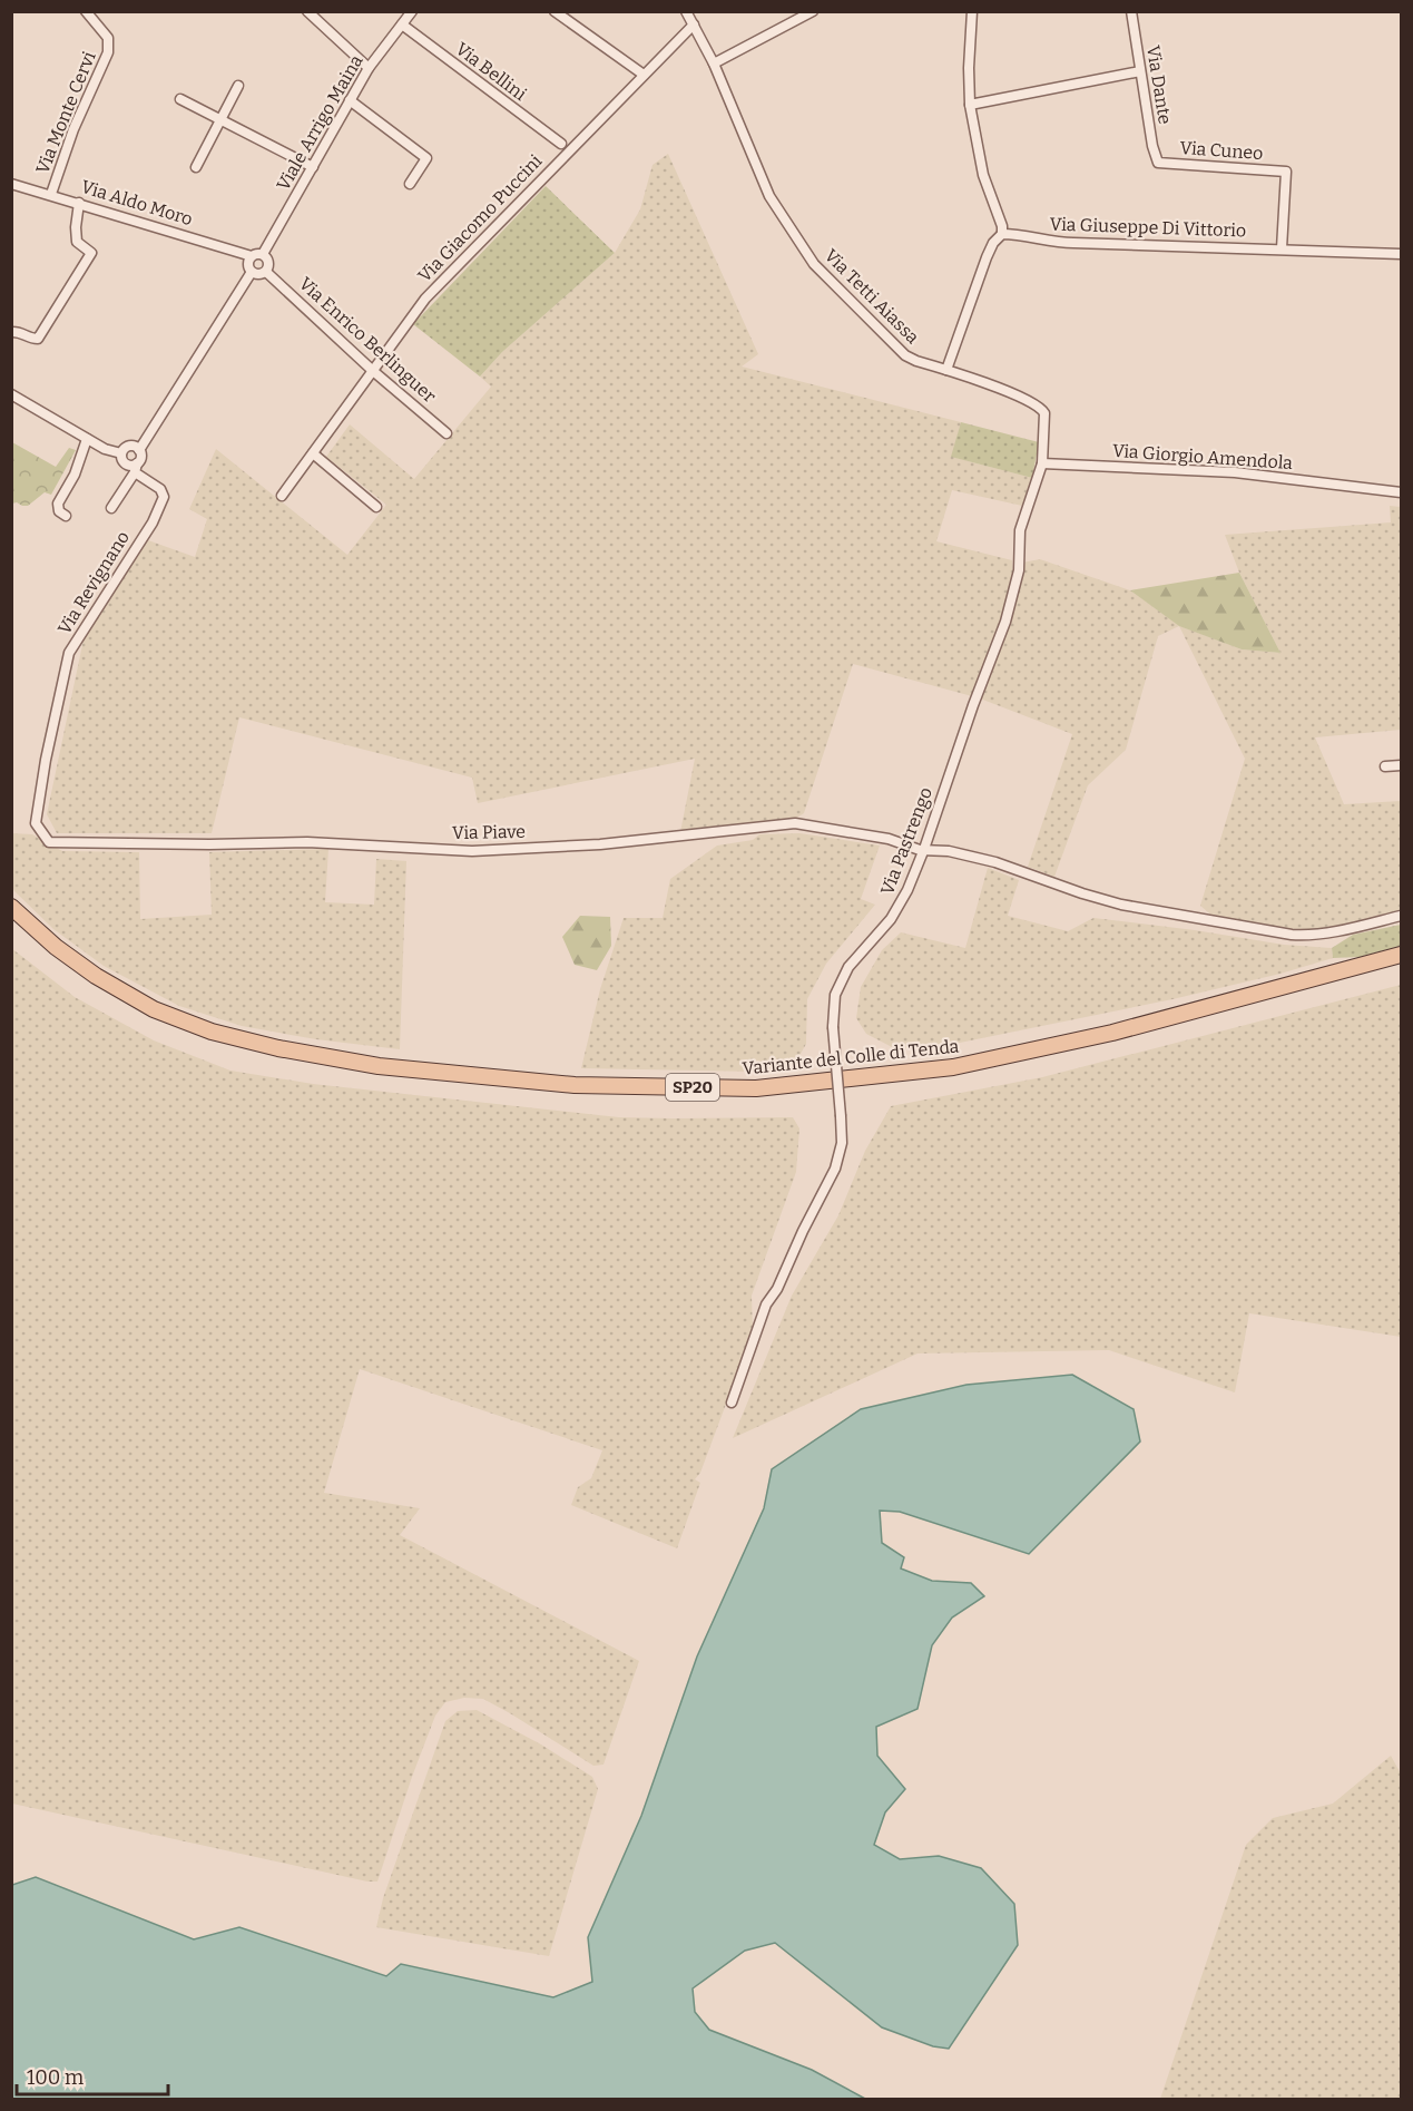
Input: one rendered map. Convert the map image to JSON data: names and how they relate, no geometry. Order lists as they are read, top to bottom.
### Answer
{
  "streets": {
    "main road": ["Variante del Colle di Tenda", "SP20"],
    "street": [
      "Via Bellini",
      "Via Dante",
      "Via Monte Cervi",
      "Viale Arrigo Maina",
      "Via Cuneo",
      "Via Aldo Moro",
      "Via Giacomo Puccini",
      "Via Giuseppe Di Vittorio",
      "Via Tetti Aiassa",
      "Via Enrico Berlinguer",
      "Via Giorgio Amendola",
      "Via Revignano",
      "Via Piave",
      "Via Pastrengo"
    ]
  },
  "crossings": [
    ["Via Bellini", "Viale Arrigo Maina"],
    ["Via Dante", "Via Cuneo"],
    ["Via Monte Cervi", "Via Aldo Moro"],
    ["Viale Arrigo Maina", "Via Aldo Moro"],
    ["Viale Arrigo Maina", "Via Enrico Berlinguer"],
    ["Via Cuneo", "Via Giuseppe Di Vittorio"],
    ["Via Aldo Moro", "Via Enrico Berlinguer"],
    ["Via Giacomo Puccini", "Via Tetti Aiassa"],
    ["Via Giacomo Puccini", "Via Enrico Berlinguer"],
    ["Via Tetti Aiassa", "Via Giorgio Amendola"],
    ["Via Tetti Aiassa", "Via Pastrengo"],
    ["Via Giorgio Amendola", "Via Pastrengo"],
    ["Via Revignano", "Via Piave"],
    ["Via Piave", "Via Pastrengo"]
  ],
  "scale_bar": "100 m"
}
